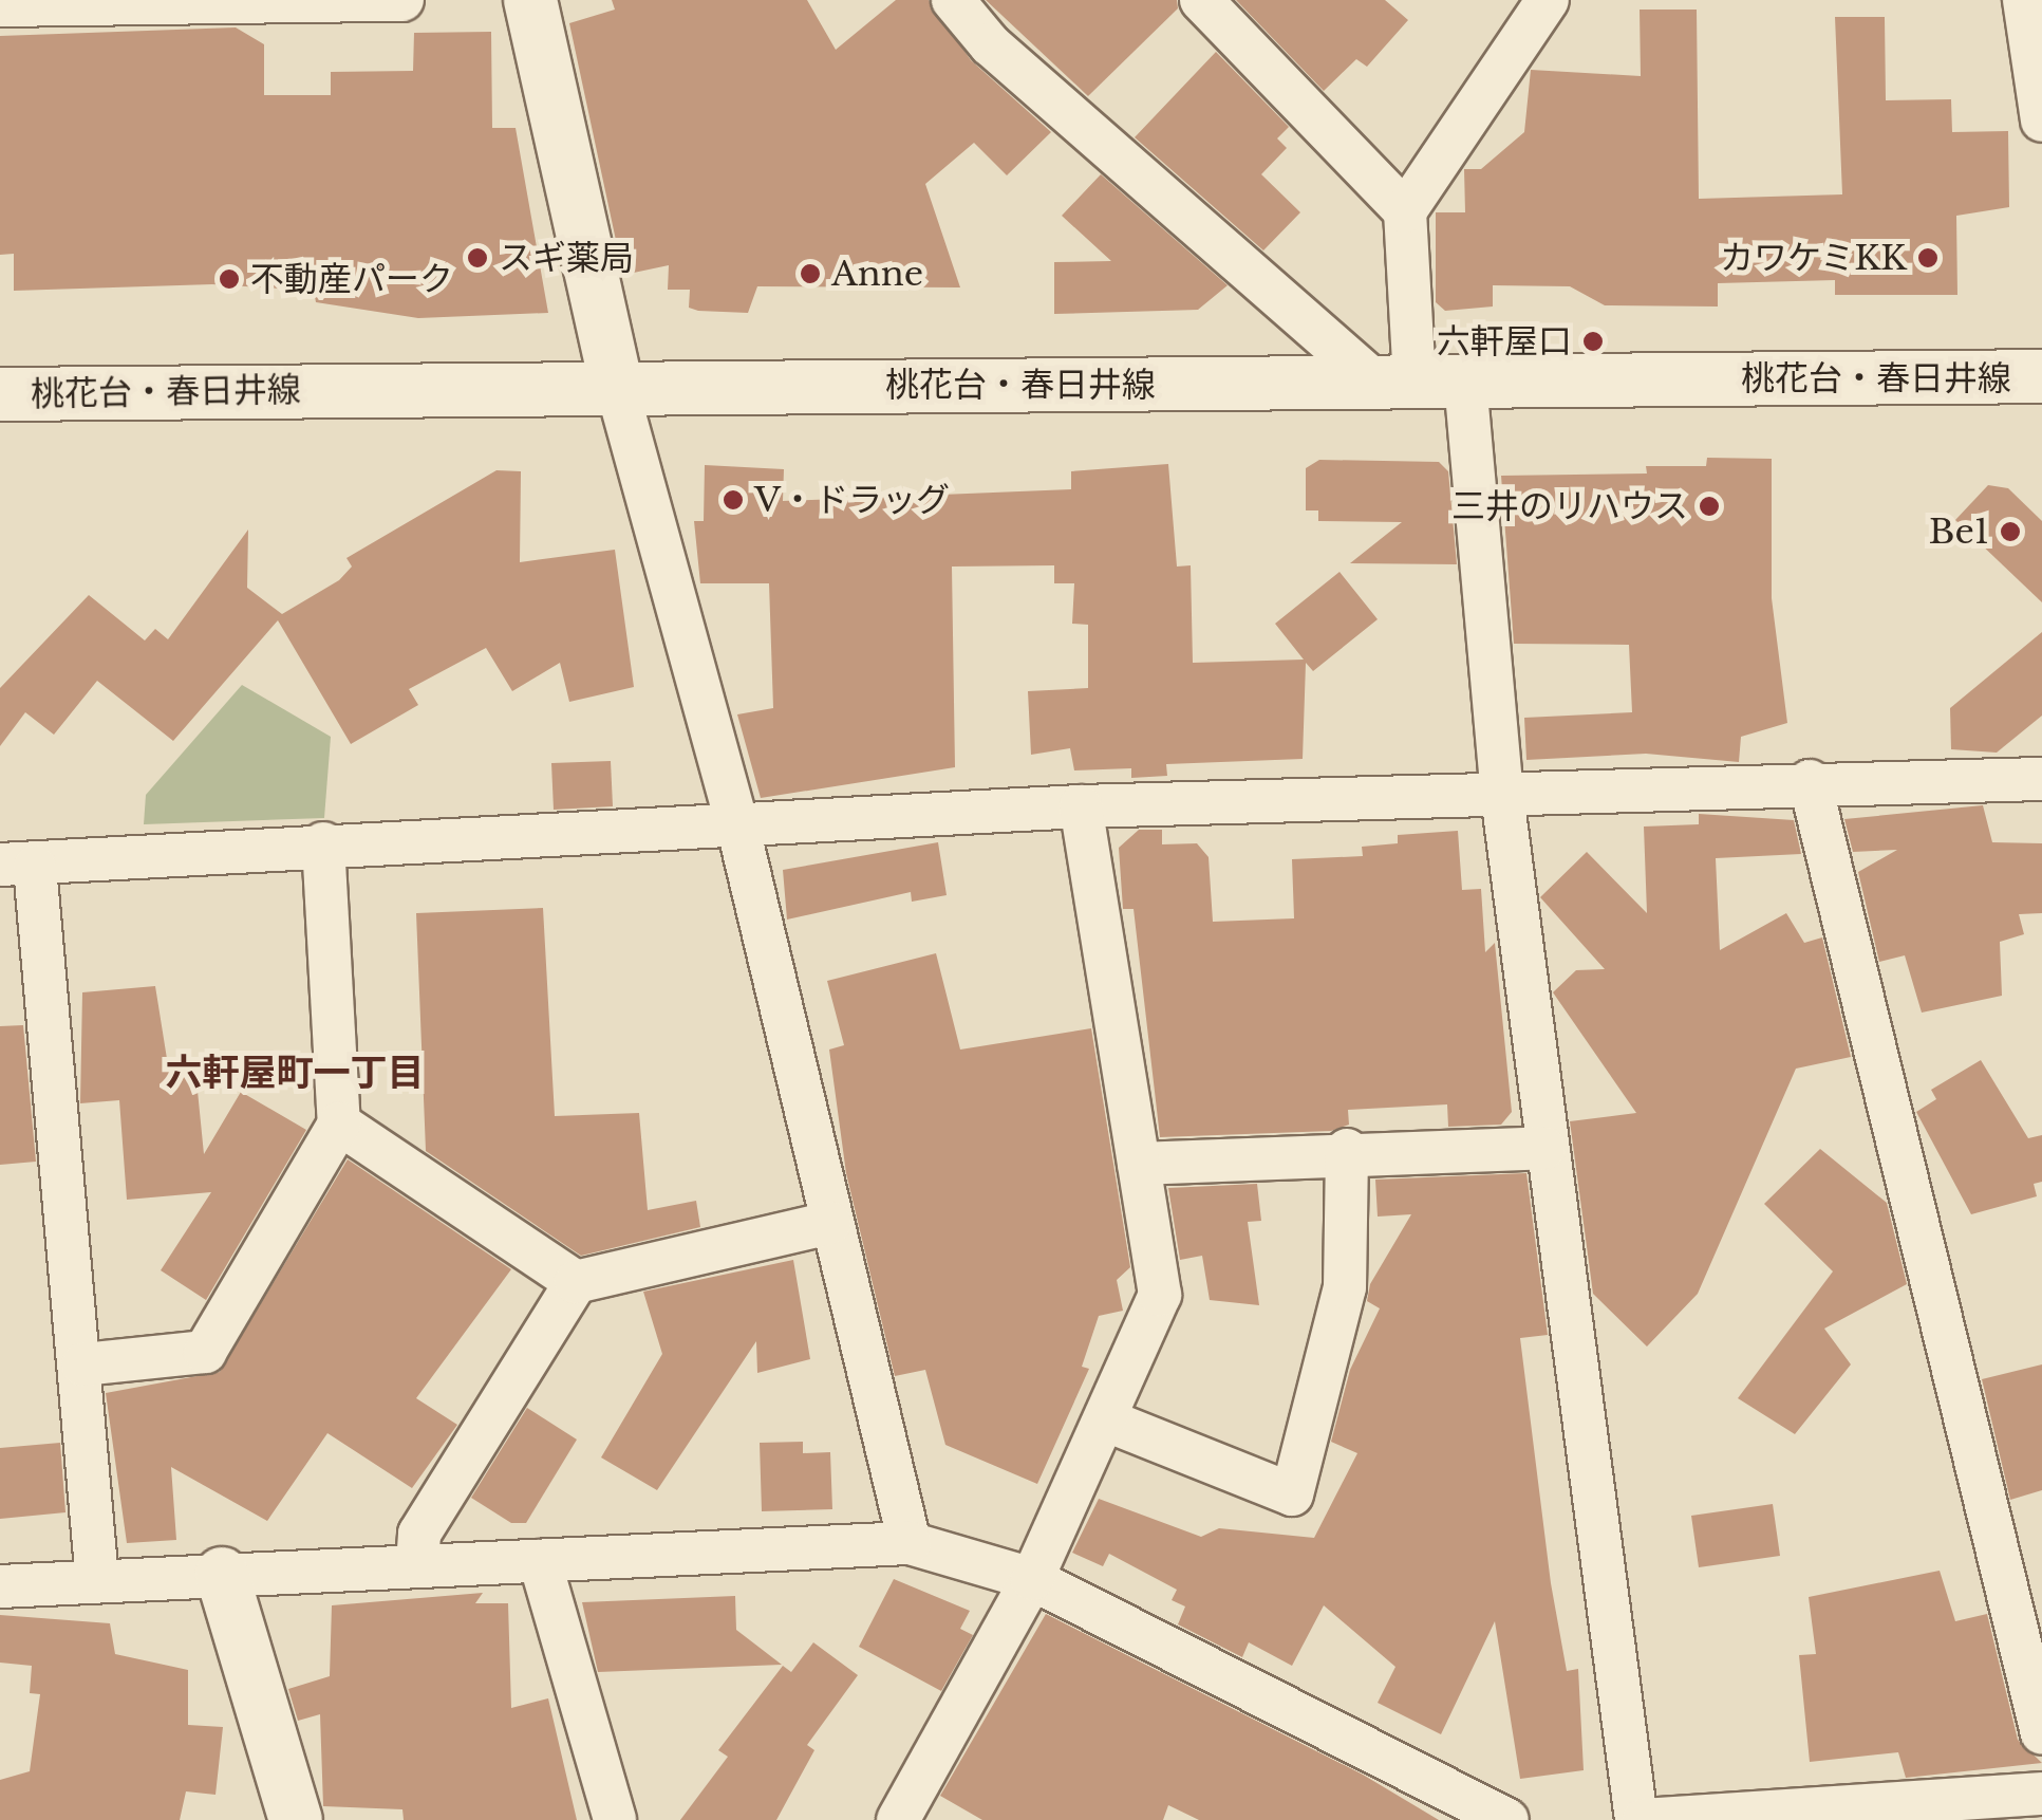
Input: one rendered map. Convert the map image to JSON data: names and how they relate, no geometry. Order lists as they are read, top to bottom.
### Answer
{
  "streets": {
    "street": ["桃花台・春日井線"]
  },
  "districts": ["六軒屋町一丁目"],
  "places": [
    "スギ薬局",
    "カワケミKK",
    "Anne",
    "不動産パーク",
    "六軒屋口",
    "V・ドラッグ",
    "三井のリハウス",
    "Be1"
  ]
}
